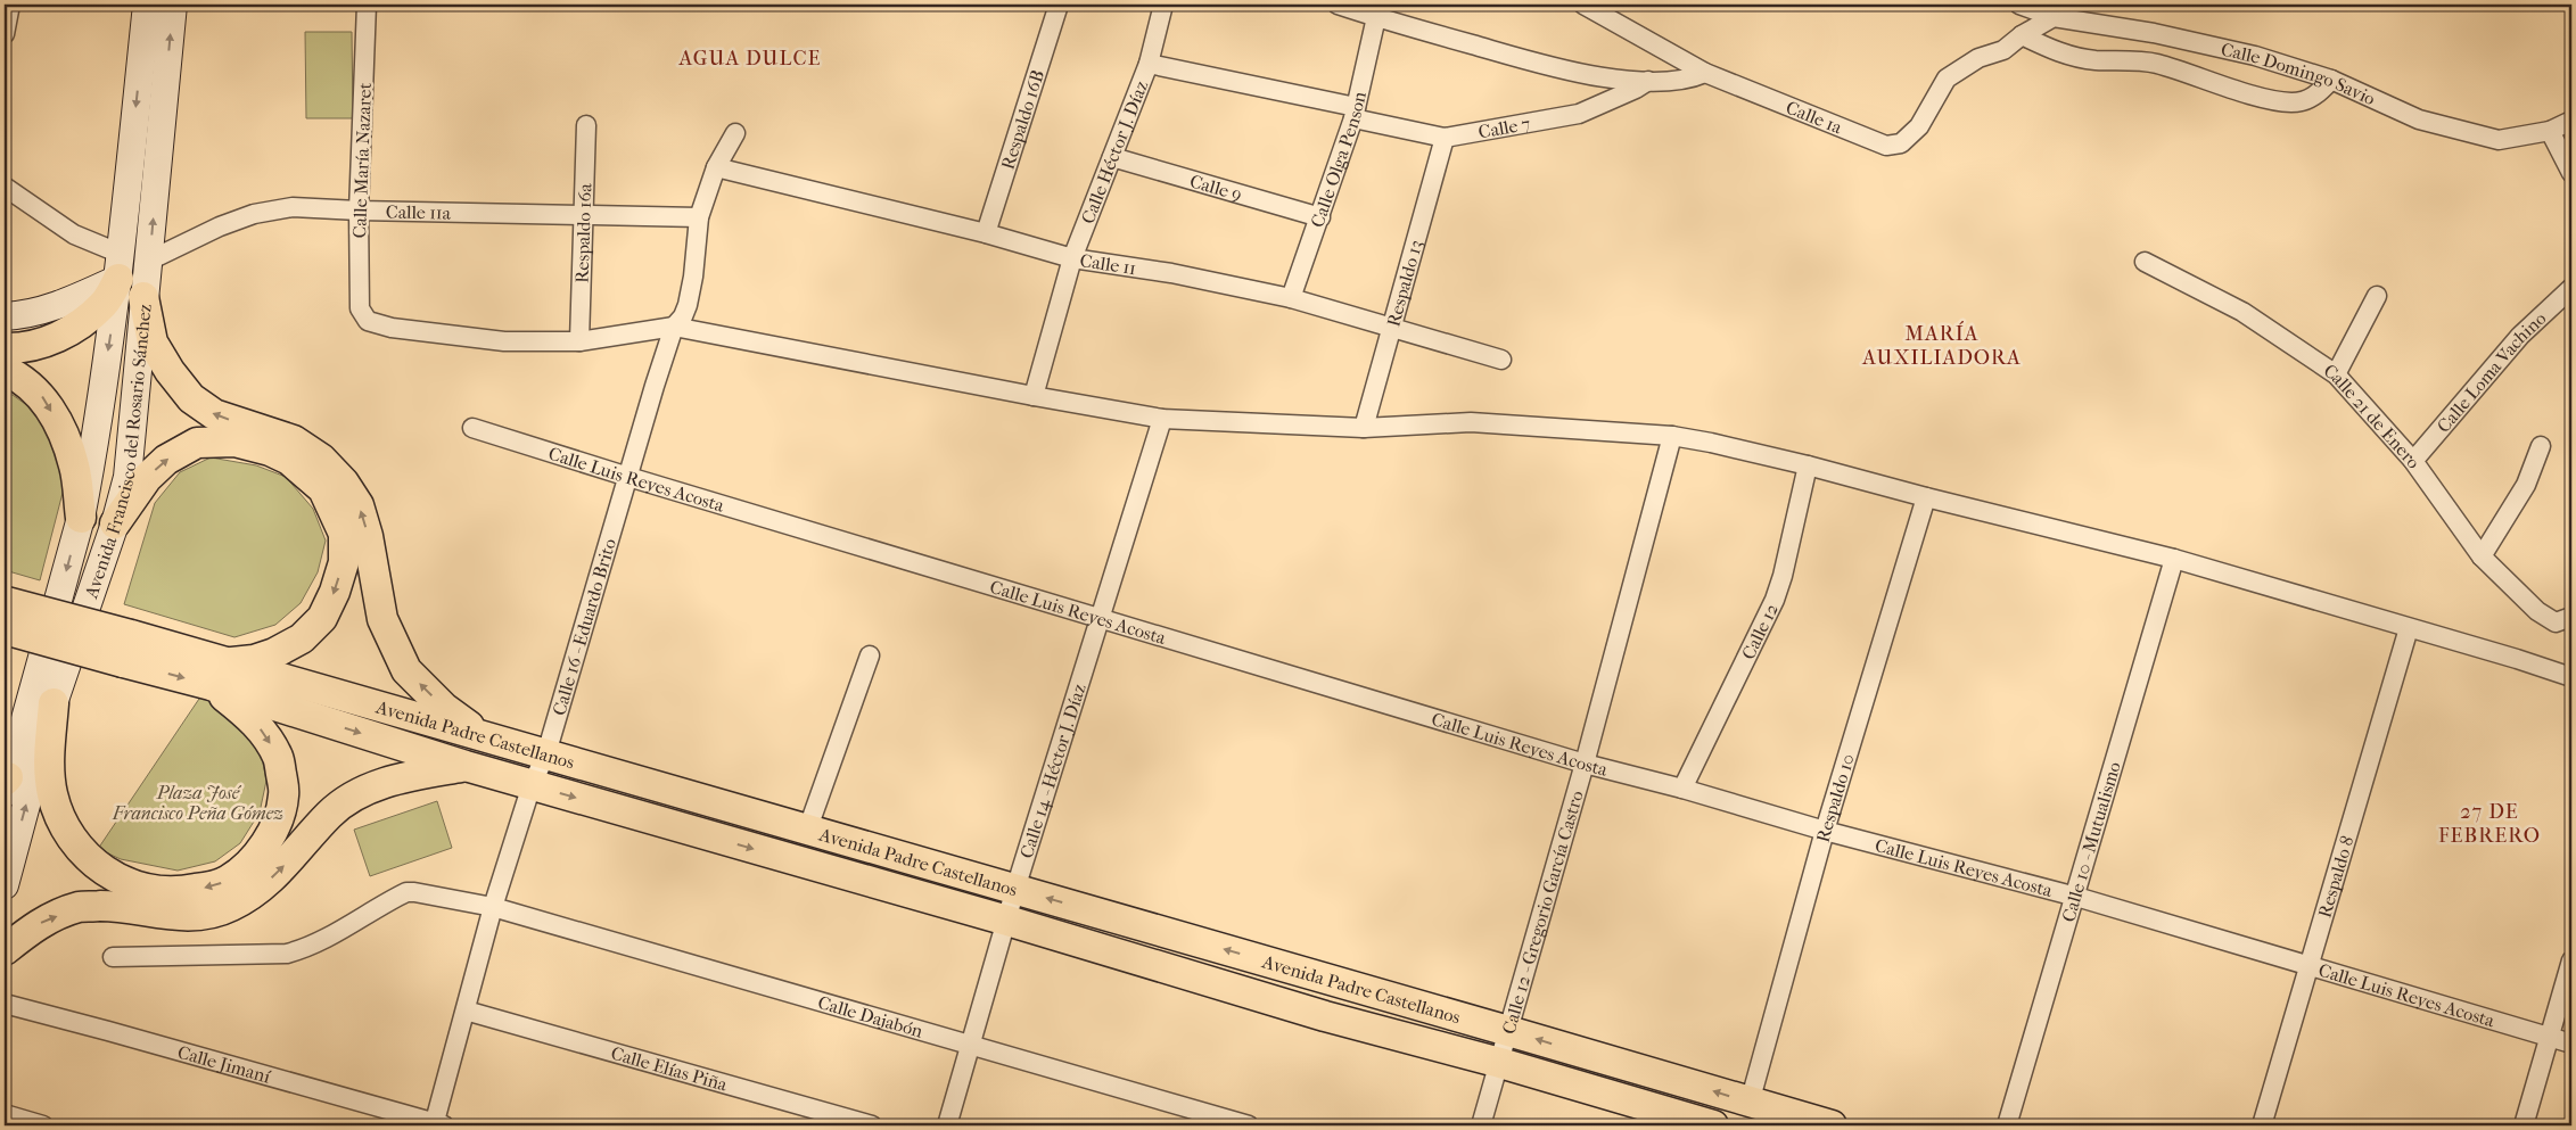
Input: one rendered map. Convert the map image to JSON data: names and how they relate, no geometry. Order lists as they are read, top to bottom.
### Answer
{
  "streets": {
    "main road": ["Avenida Francisco del Rosario Sánchez", "Avenida Padre Castellanos"],
    "street": [
      "Calle Domingo Savio",
      "Calle 1a",
      "Respaldo 16B",
      "Calle 7",
      "Calle Héctor J. Díaz",
      "Calle Olga Penson",
      "Calle María Nazaret",
      "Calle 9",
      "Calle 11a",
      "Respaldo 16a",
      "Calle 11",
      "Respaldo 13",
      "Calle Loma Vachino",
      "Calle 21 de Enero",
      "Calle Luis Reyes Acosta",
      "Calle 16 - Eduardo Brito",
      "Calle 12",
      "Calle 14 - Héctor J. Díaz",
      "Respaldo 10",
      "Calle 10 - Mutualismo",
      "Respaldo 8",
      "Calle 12 - Gregorio García Castro",
      "Calle Dajabón",
      "Calle Jimaní",
      "Calle Elías Piña"
    ]
  },
  "crossings": [
    ["Respaldo 16B", "Calle 11"],
    ["Calle 7", "Calle Héctor J. Díaz"],
    ["Calle 7", "Calle Olga Penson"],
    ["Calle 7", "Respaldo 13"],
    ["Calle Héctor J. Díaz", "Calle 9"],
    ["Calle Héctor J. Díaz", "Calle 11"],
    ["Calle Olga Penson", "Calle 9"],
    ["Calle Olga Penson", "Calle 11"],
    ["Calle María Nazaret", "Calle 11a"],
    ["Calle María Nazaret", "Respaldo 16a"],
    ["Calle 11a", "Respaldo 16a"],
    ["Calle 11a", "Avenida Francisco del Rosario Sánchez"],
    ["Calle 11a", "Calle 16 - Eduardo Brito"],
    ["Calle 11", "Respaldo 13"],
    ["Calle 11", "Calle 16 - Eduardo Brito"],
    ["Calle Loma Vachino", "Calle 21 de Enero"],
    ["Calle Luis Reyes Acosta", "Calle 16 - Eduardo Brito"],
    ["Calle Luis Reyes Acosta", "Calle 12"],
    ["Calle Luis Reyes Acosta", "Calle 14 - Héctor J. Díaz"],
    ["Calle Luis Reyes Acosta", "Respaldo 10"],
    ["Calle Luis Reyes Acosta", "Calle 10 - Mutualismo"],
    ["Calle Luis Reyes Acosta", "Respaldo 8"],
    ["Calle Luis Reyes Acosta", "Calle 12 - Gregorio García Castro"],
    ["Calle 16 - Eduardo Brito", "Avenida Padre Castellanos"],
    ["Calle 16 - Eduardo Brito", "Calle Dajabón"],
    ["Calle 16 - Eduardo Brito", "Calle Jimaní"],
    ["Calle 16 - Eduardo Brito", "Calle Elías Piña"],
    ["Avenida Padre Castellanos", "Calle 14 - Héctor J. Díaz"],
    ["Avenida Padre Castellanos", "Respaldo 10"],
    ["Avenida Padre Castellanos", "Calle 12 - Gregorio García Castro"],
    ["Calle 14 - Héctor J. Díaz", "Calle Dajabón"]
  ],
  "districts": ["AGUA DULCE", "MARÍA AUXILIADORA", "27 DE FEBRERO"],
  "parks": ["Plaza José Francisco Peña Gómez"]
}
